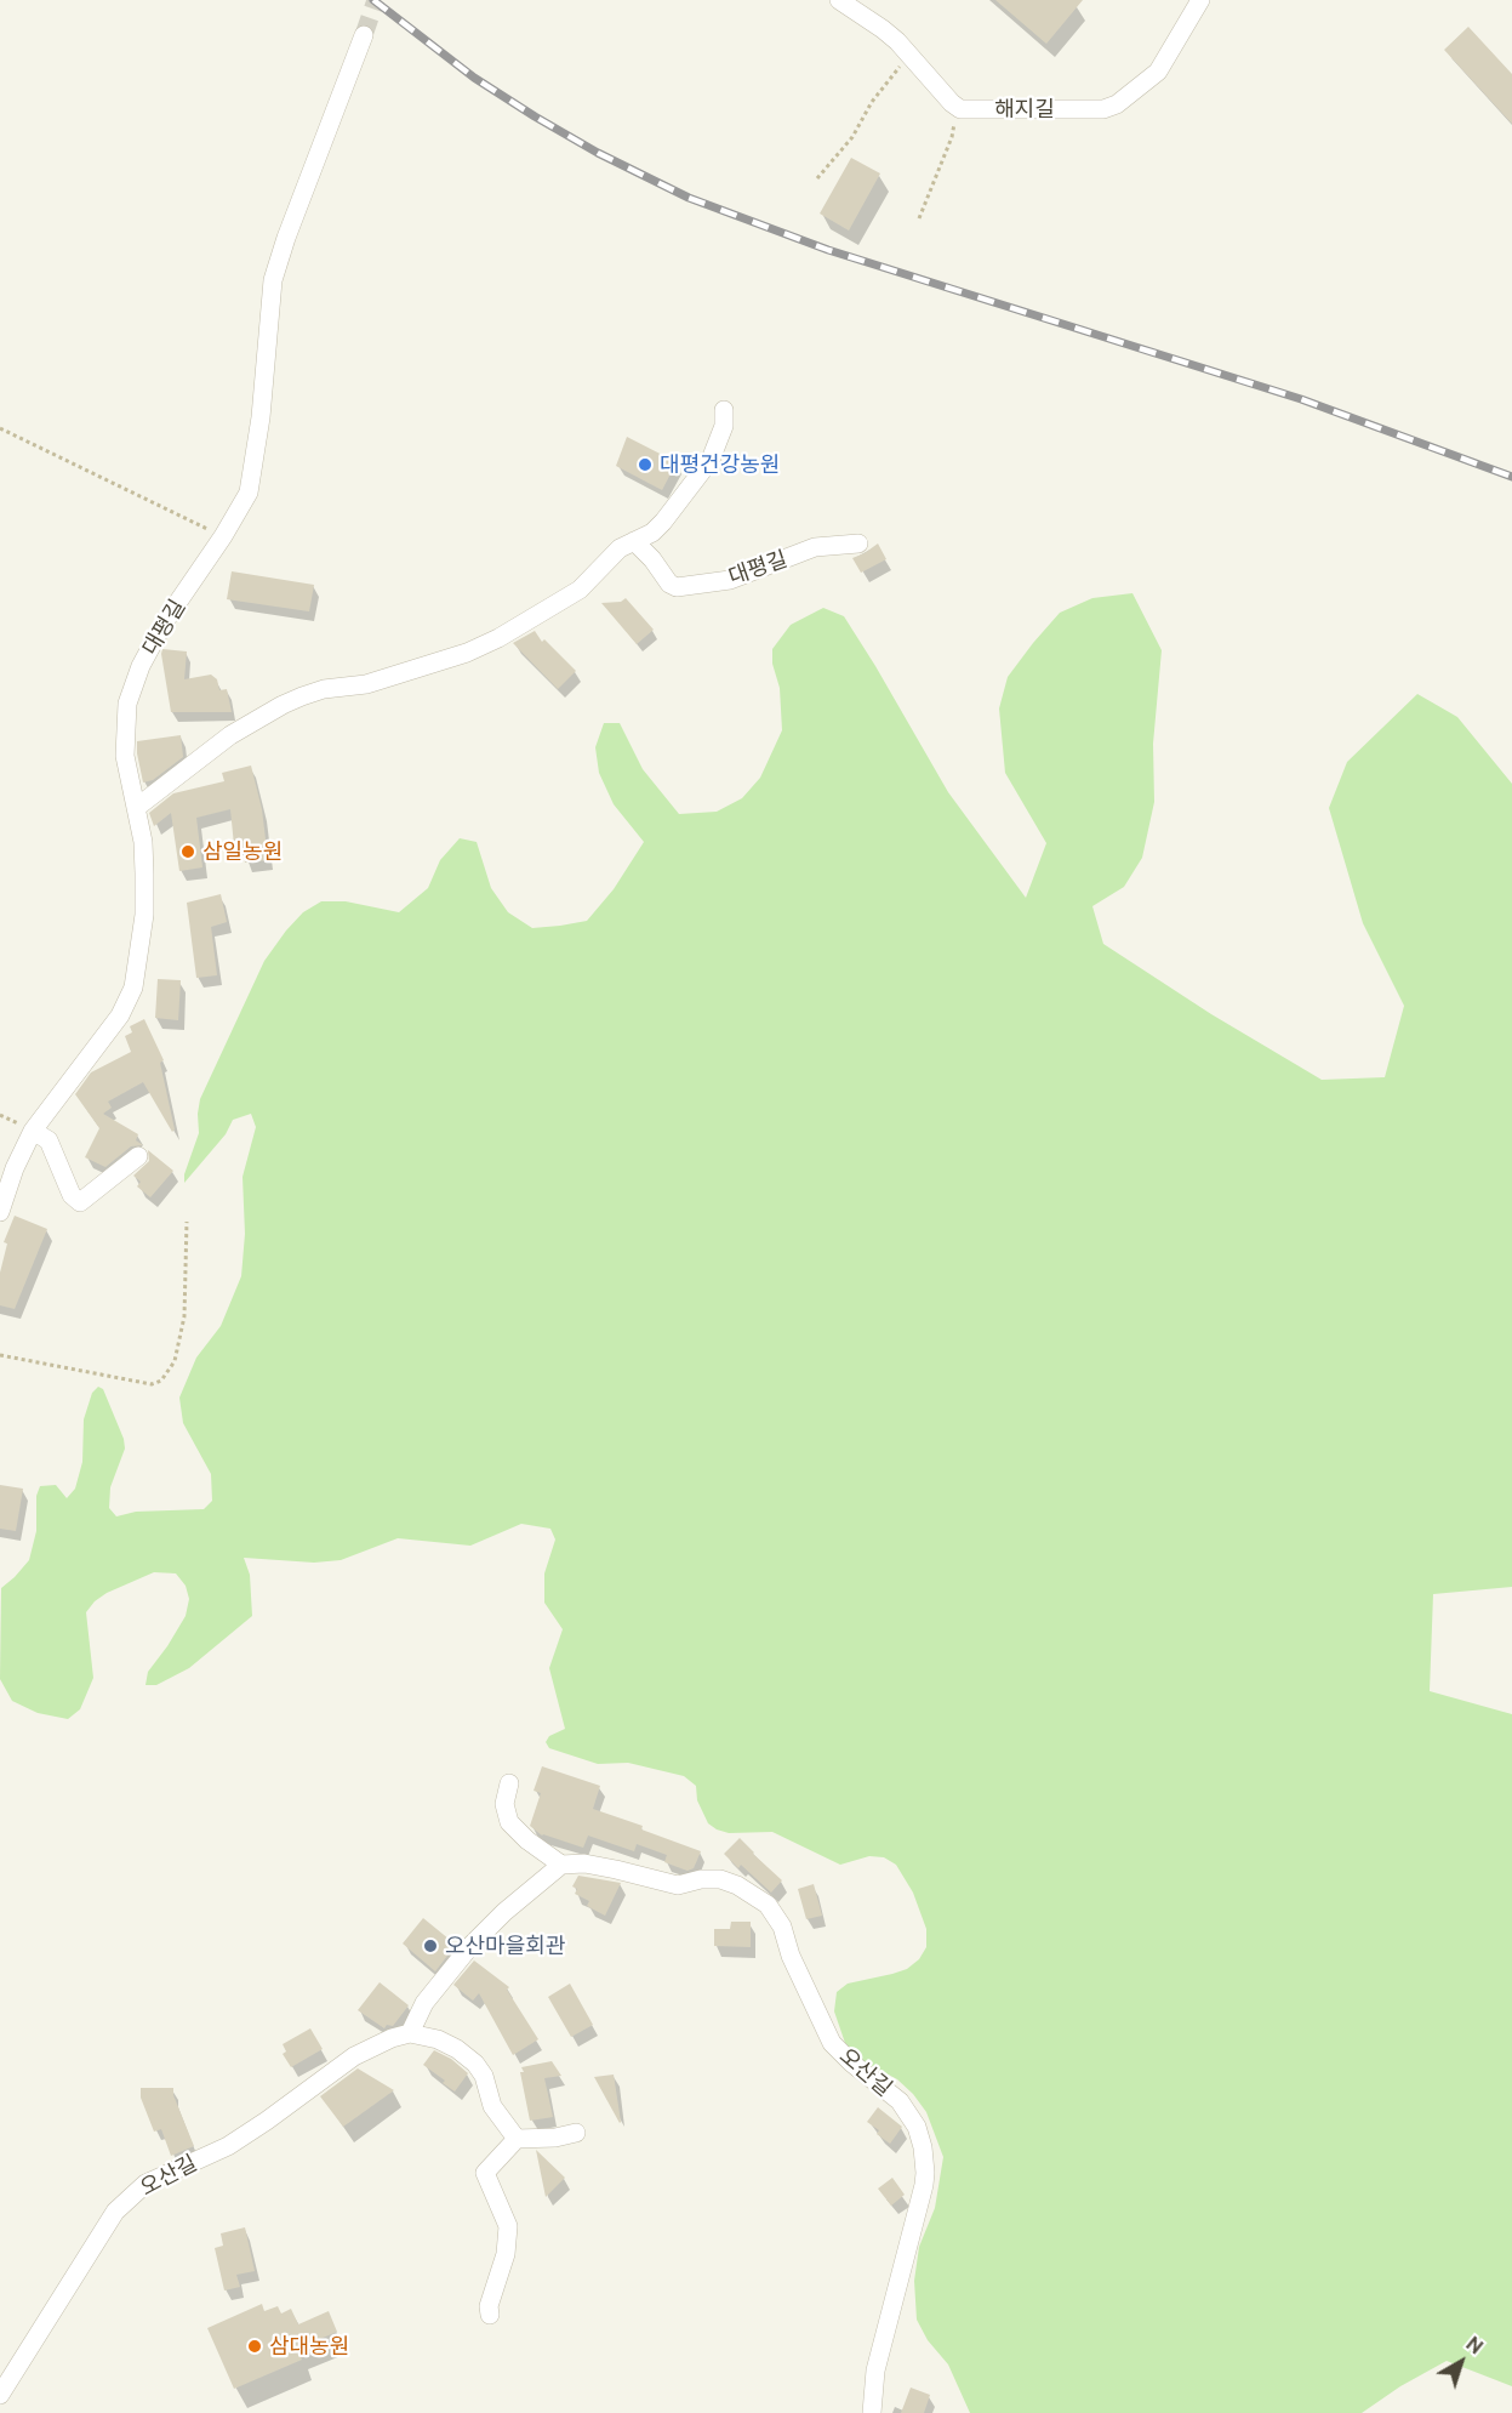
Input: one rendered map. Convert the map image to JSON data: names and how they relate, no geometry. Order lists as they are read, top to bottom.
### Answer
{
  "streets": {
    "lane": ["해지길", "대평길", "오산길"]
  },
  "places": [
    "대평건강농원",
    "삼일농원",
    "오산마을회관",
    "삼대농원"
  ],
  "north": "top right"
}
